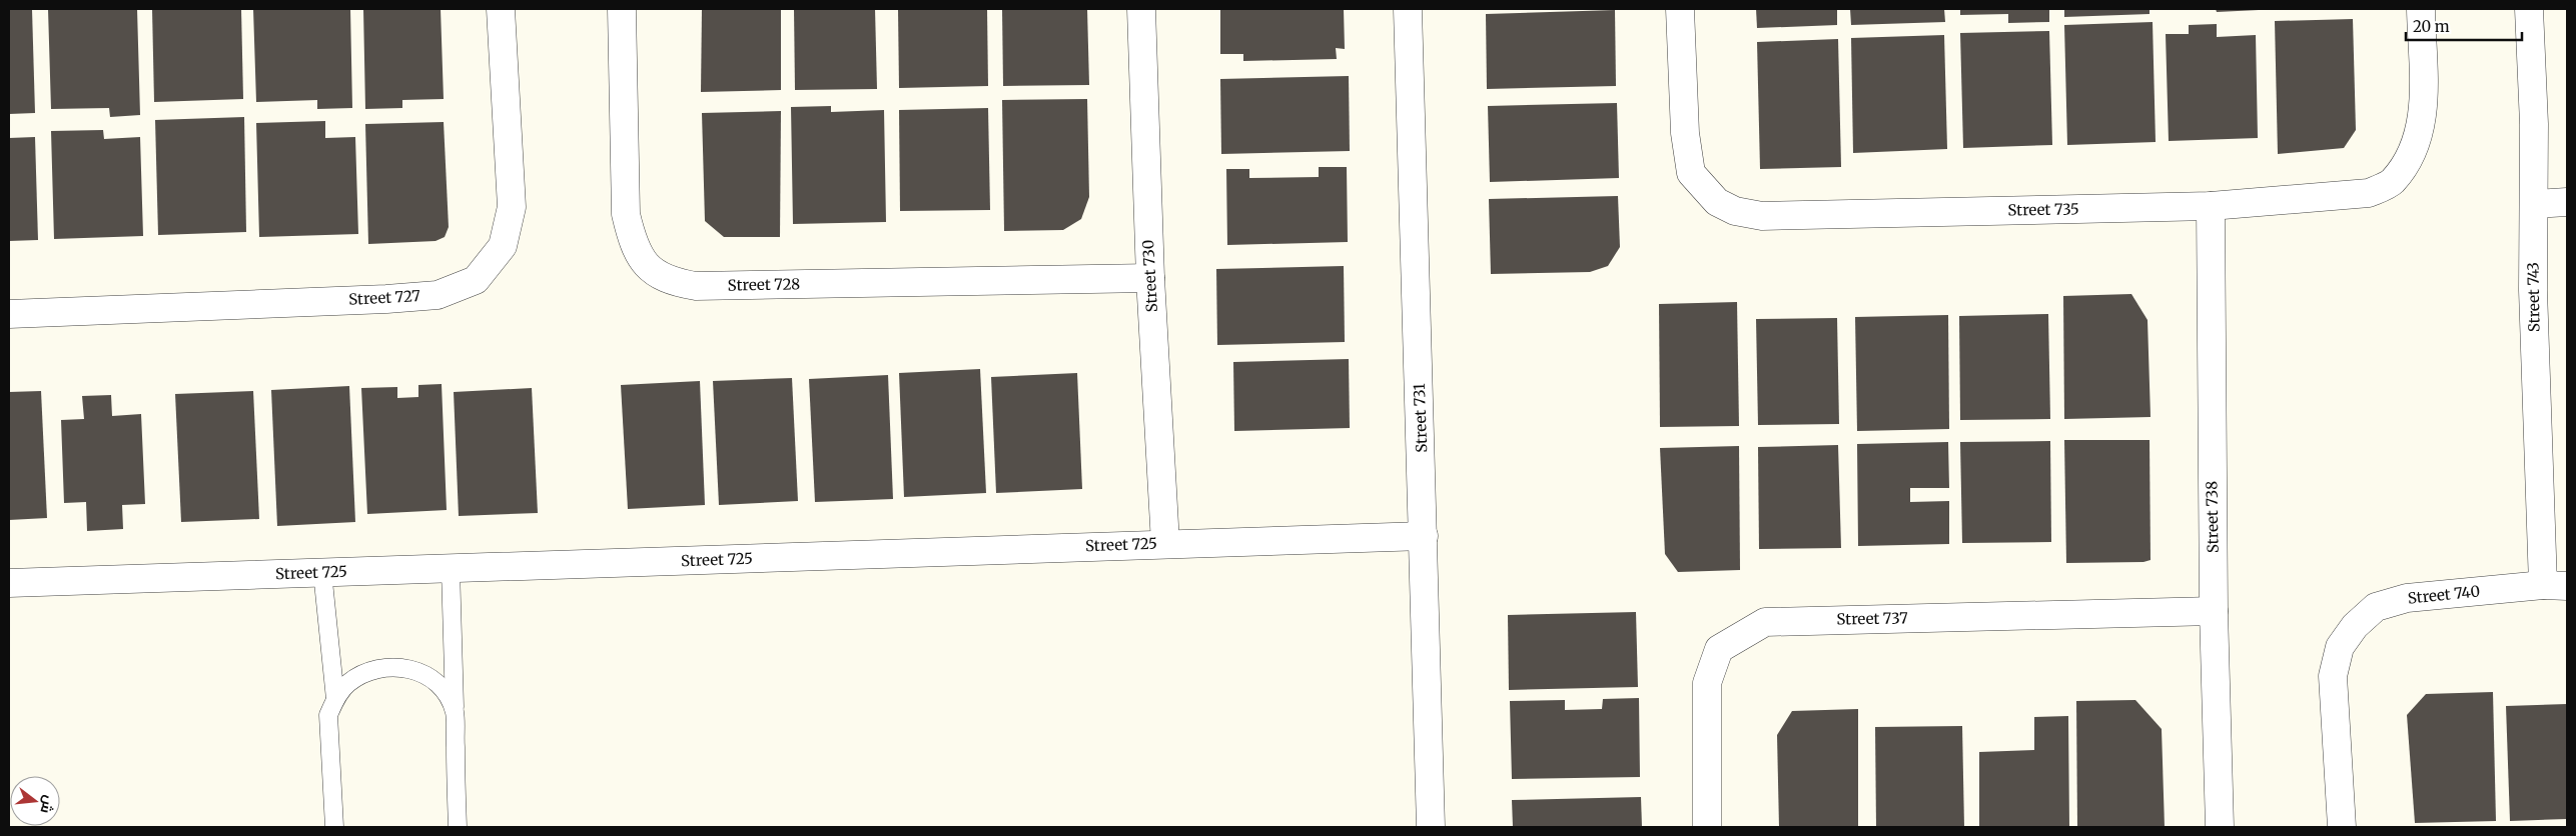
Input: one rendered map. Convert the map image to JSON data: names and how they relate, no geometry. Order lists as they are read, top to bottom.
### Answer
{
  "streets": {
    "street": [
      "Street 735",
      "Street 730",
      "Street 728",
      "Street 743",
      "Street 727",
      "Street 731",
      "Street 738",
      "Street 725",
      "Street 740",
      "Street 737"
    ]
  },
  "crossings": [
    ["Street 735", "Street 738"],
    ["Street 730", "Street 728"],
    ["Street 730", "Street 725"],
    ["Street 743", "Street 740"],
    ["Street 731", "Street 725"],
    ["Street 738", "Street 737"]
  ],
  "scale_bar": "20 m",
  "north": "right"
}
